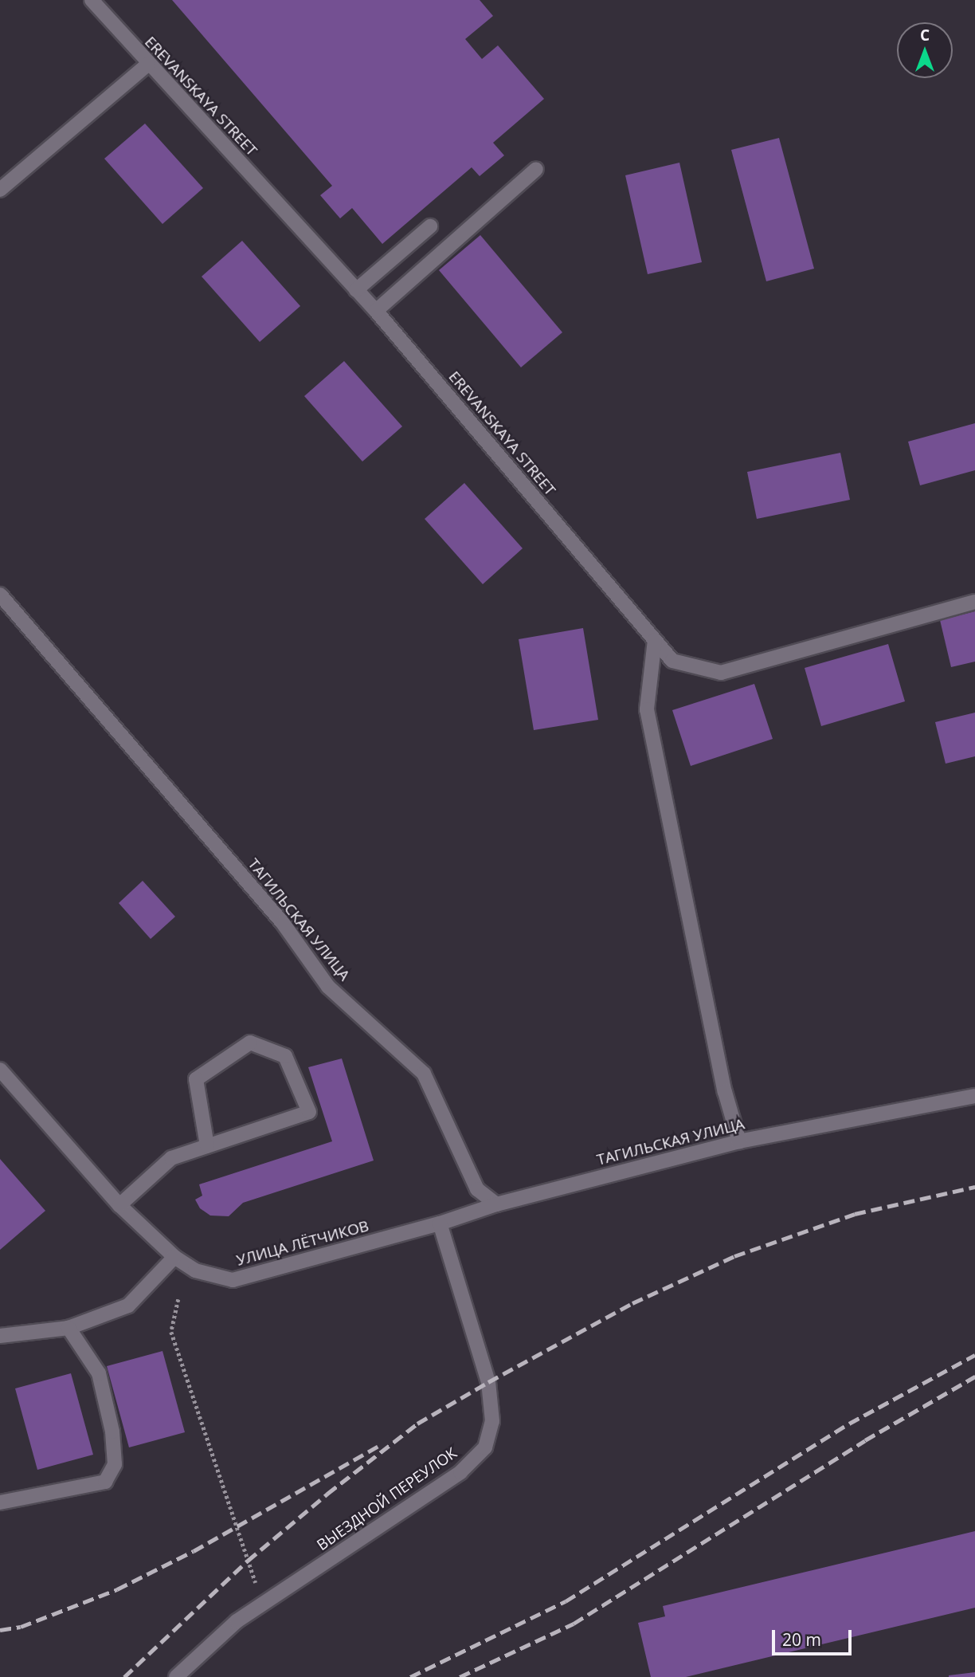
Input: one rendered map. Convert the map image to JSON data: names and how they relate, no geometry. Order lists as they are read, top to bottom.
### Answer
{
  "streets": {
    "street": [
      "EREVANSKAYA STREET",
      "ТАГИЛЬСКАЯ УЛИЦА",
      "УЛИЦА ЛЁТЧИКОВ",
      "ВЫЕЗДНОЙ ПЕРЕУЛОК"
    ]
  },
  "crossings": [
    ["ТАГИЛЬСКАЯ УЛИЦА", "УЛИЦА ЛЁТЧИКОВ"],
    ["УЛИЦА ЛЁТЧИКОВ", "ВЫЕЗДНОЙ ПЕРЕУЛОК"]
  ],
  "scale_bar": "20 m",
  "north": "top"
}
